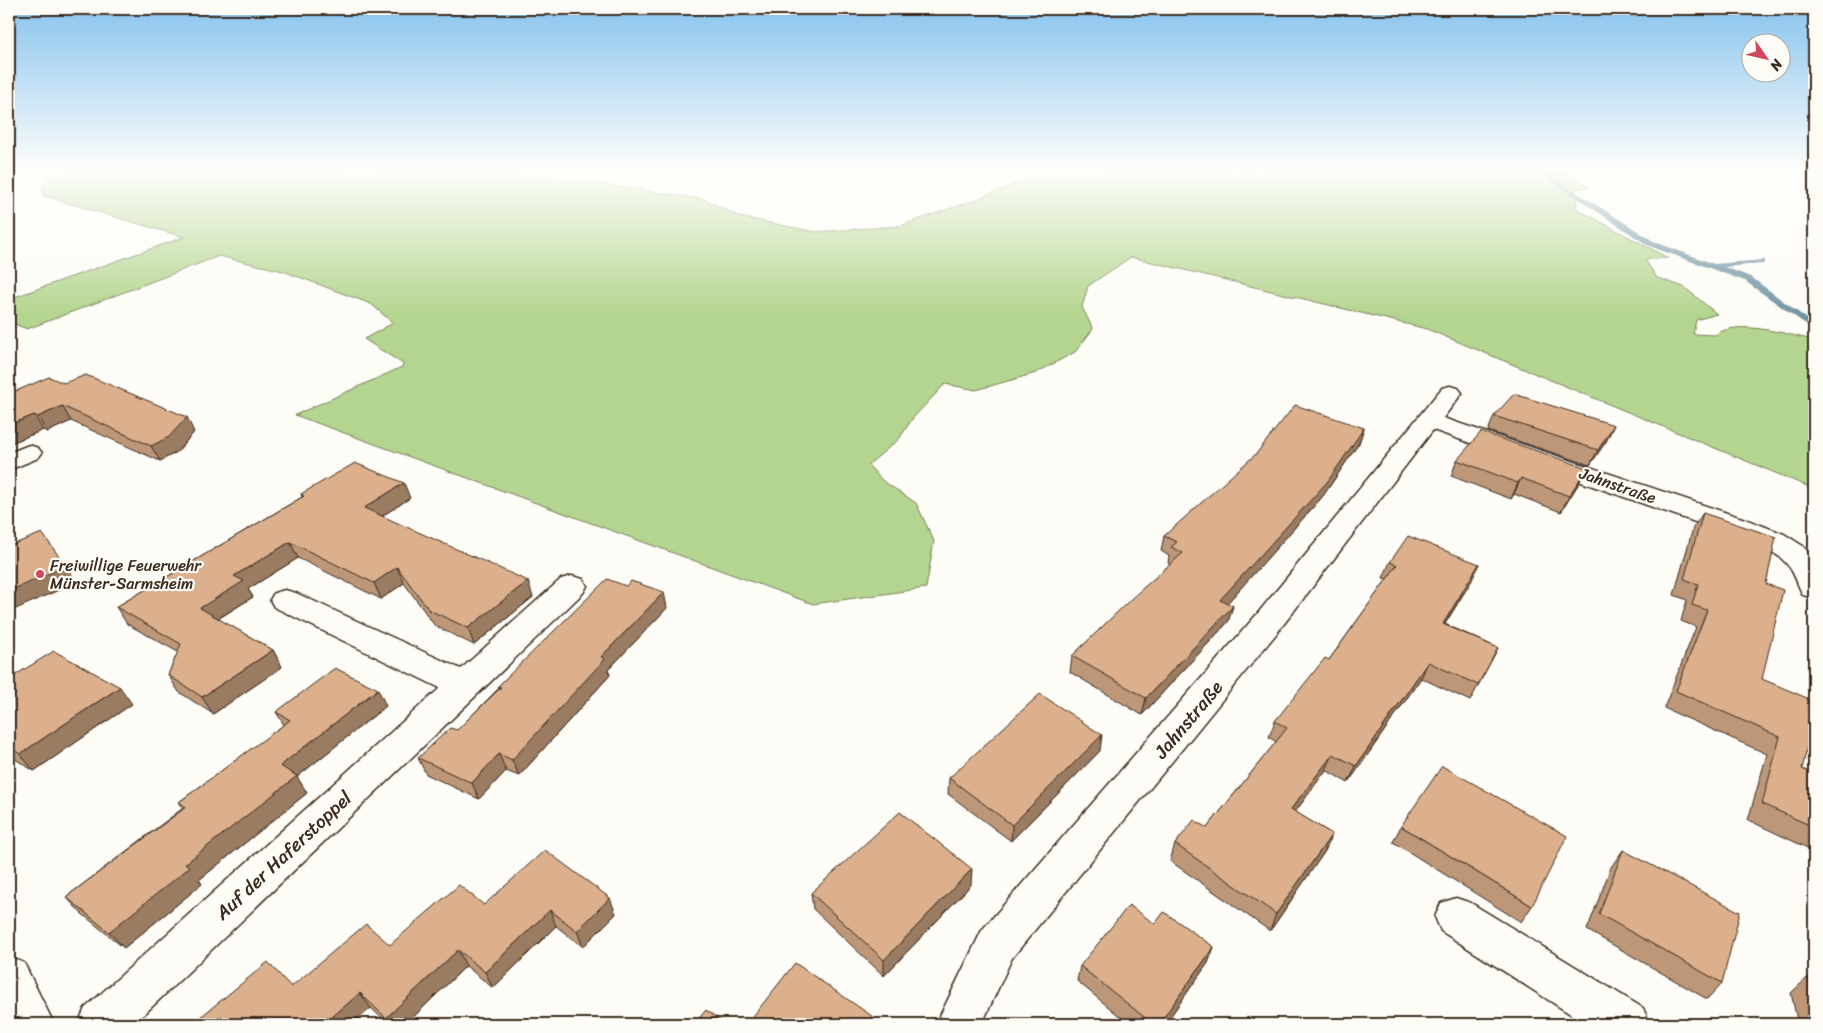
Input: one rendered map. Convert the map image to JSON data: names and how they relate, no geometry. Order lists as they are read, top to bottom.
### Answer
{
  "streets": {
    "street": ["Jahnstraße", "Auf der Haferstoppel"]
  },
  "places": ["Freiwillige Feuerwehr Münster-Sarmsheim"],
  "north": "bottom right"
}
